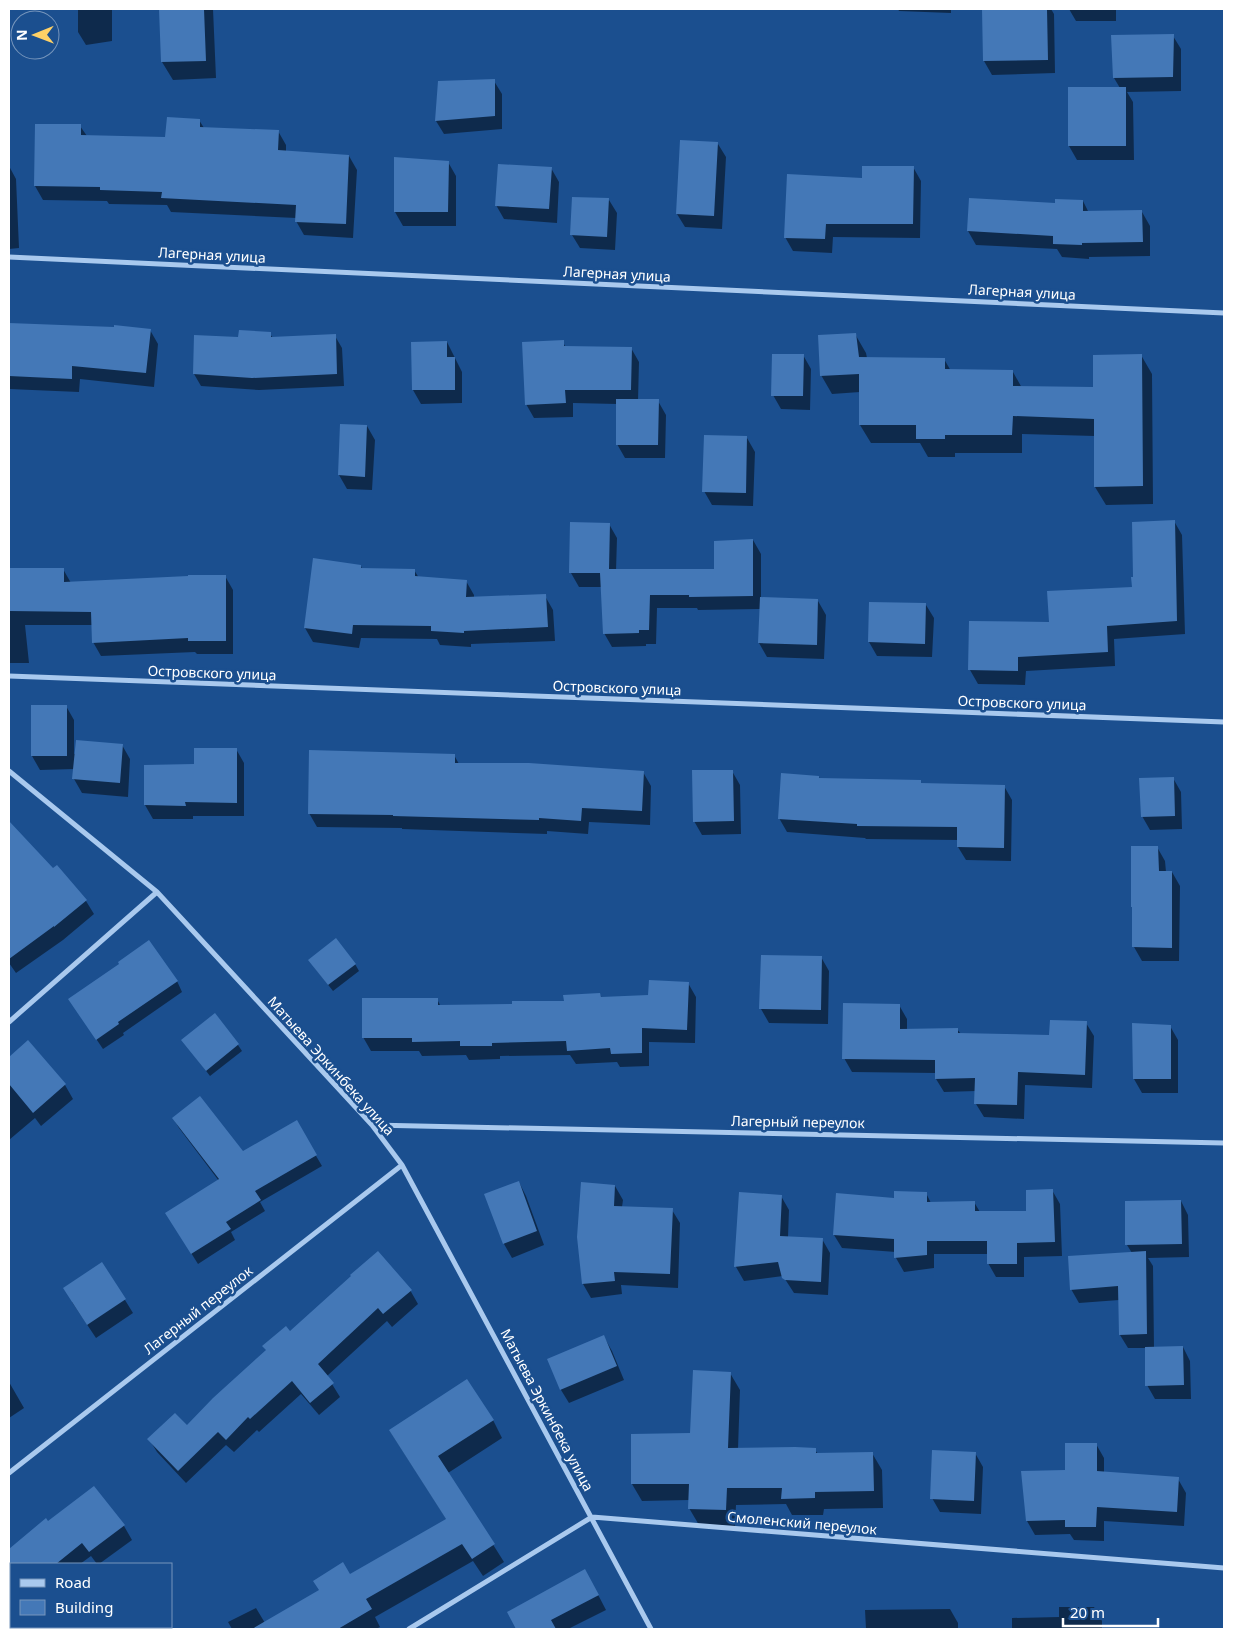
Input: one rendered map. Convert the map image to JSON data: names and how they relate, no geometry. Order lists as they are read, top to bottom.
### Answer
{
  "streets": {
    "street": [
      "Лагерная улица",
      "Островского улица",
      "Матыева Эркинбека улица",
      "Лагерный переулок",
      "Смоленский переулок"
    ]
  },
  "crossings": [
    ["Матыева Эркинбека улица", "Лагерный переулок"],
    ["Матыева Эркинбека улица", "Смоленский переулок"]
  ],
  "legend": ["Road", "Building"],
  "scale_bar": "20 m",
  "north": "left"
}
